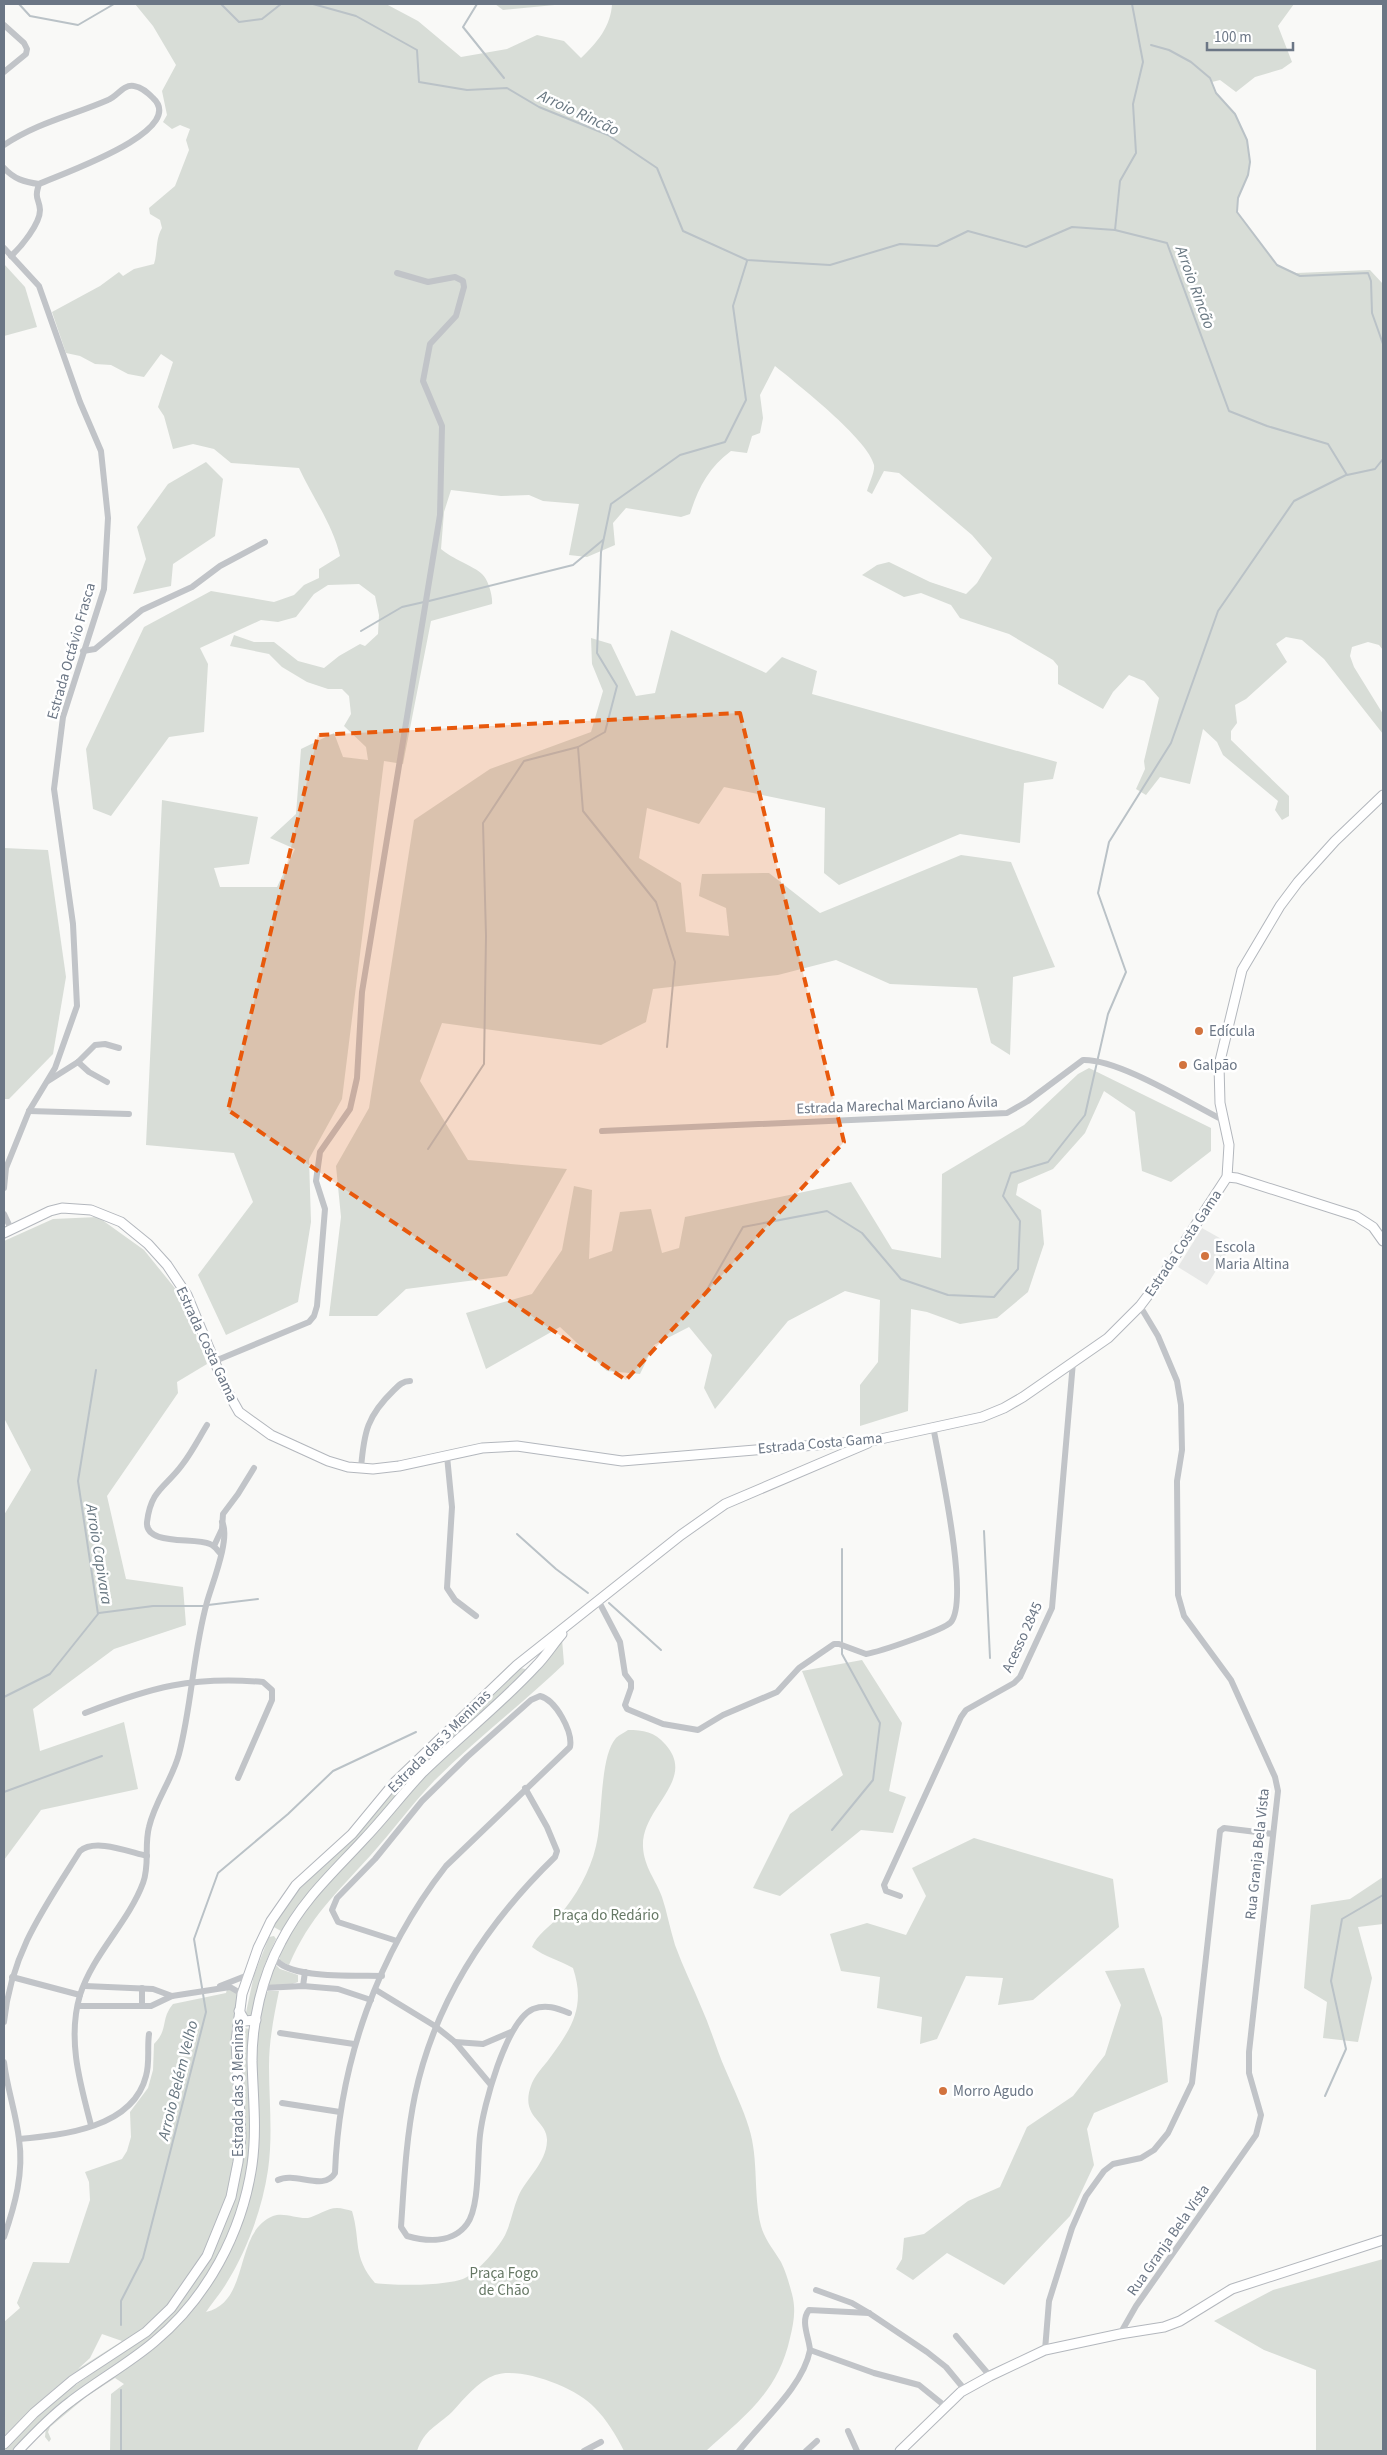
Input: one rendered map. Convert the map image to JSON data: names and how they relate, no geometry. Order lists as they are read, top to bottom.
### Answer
{
  "streets": {
    "main road": ["Estrada Costa Gama", "Estrada das 3 Meninas"],
    "street": [
      "Estrada Octávio Frasca",
      "Estrada Marechal Marciano Ávila",
      "Acesso 2845",
      "Rua Granja Bela Vista"
    ]
  },
  "crossings": [
    ["Estrada Marechal Marciano Ávila", "Estrada Costa Gama"],
    ["Estrada Costa Gama", "Acesso 2845"],
    ["Estrada Costa Gama", "Estrada das 3 Meninas"],
    ["Estrada Costa Gama", "Rua Granja Bela Vista"]
  ],
  "water": ["Arroio Rincão", "Arroio Capivara", "Arroio Belém Velho"],
  "parks": ["Praça do Redário", "Praça Fogo de Chão"],
  "places": [
    "Edícula",
    "Galpão",
    "Escola Maria Altina",
    "Morro Agudo"
  ],
  "scale_bar": "100 m"
}
